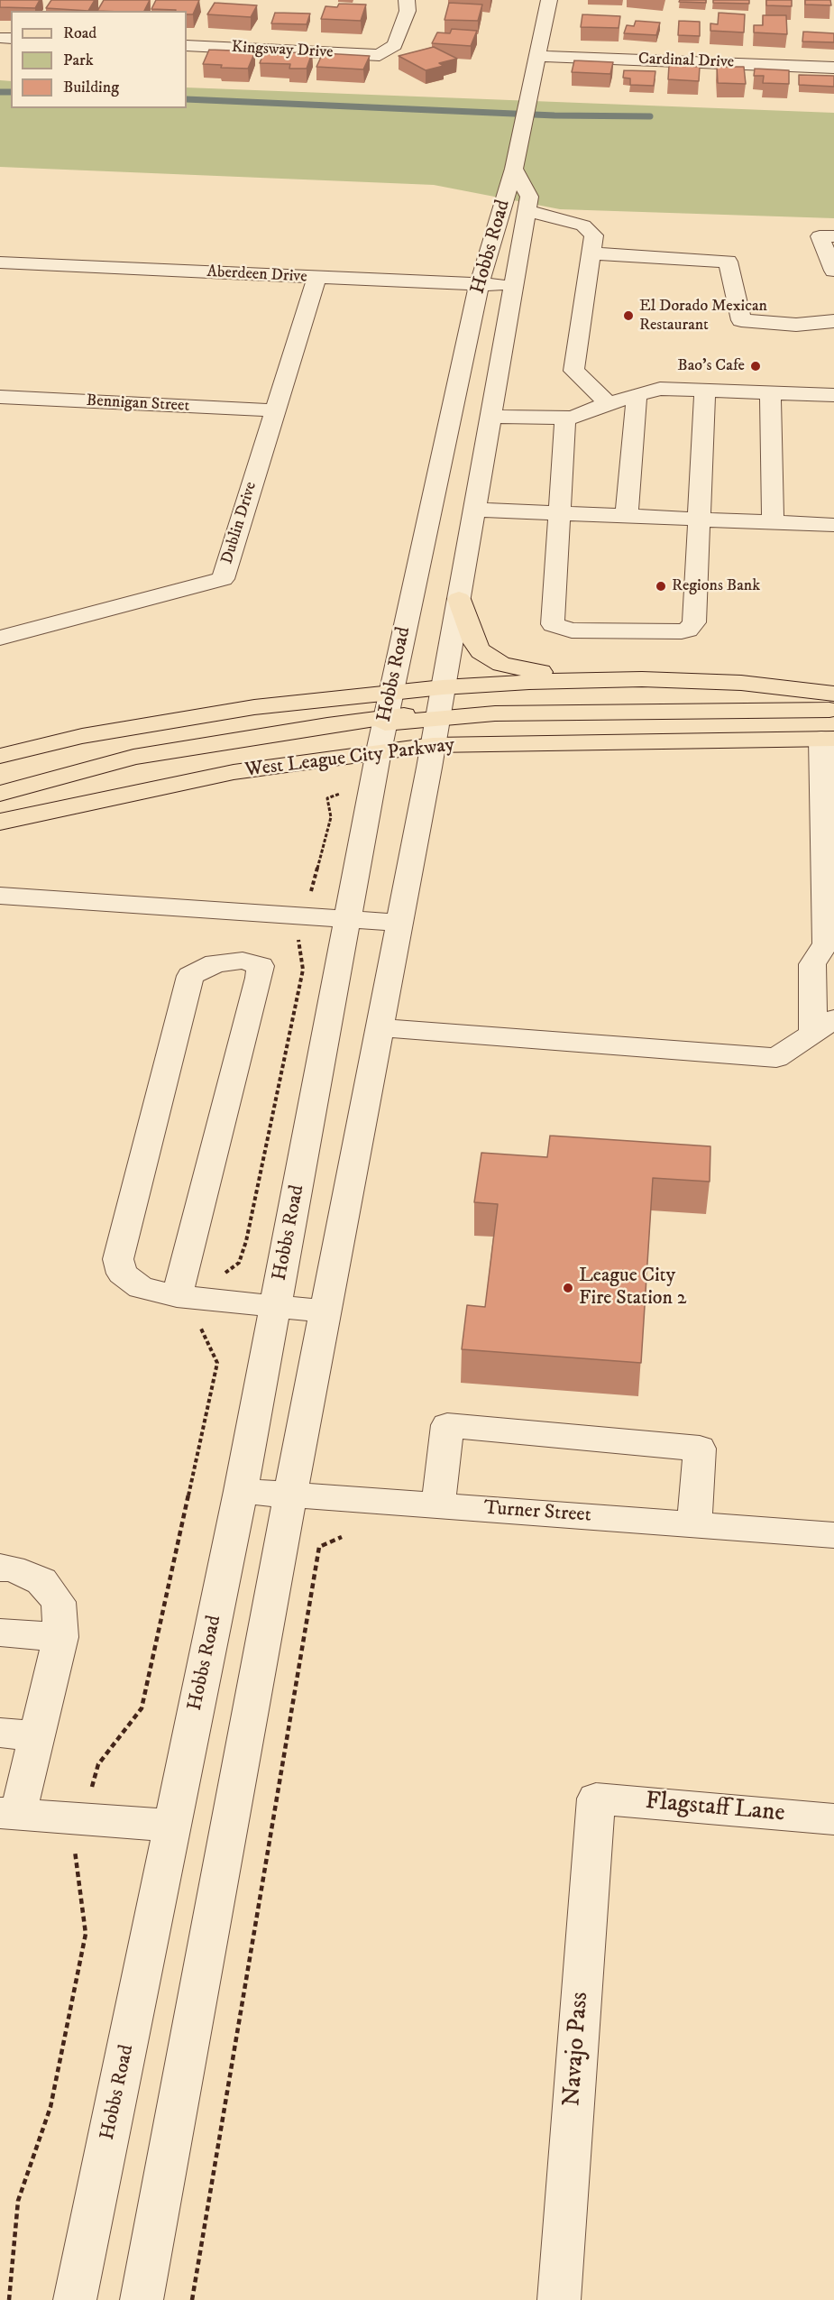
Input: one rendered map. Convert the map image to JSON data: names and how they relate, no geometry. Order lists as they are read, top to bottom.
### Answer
{
  "streets": {
    "main road": ["West League City Parkway"],
    "street": [
      "Kingsway Drive",
      "Cardinal Drive",
      "Hobbs Road",
      "Aberdeen Drive",
      "Bennigan Street",
      "Dublin Drive",
      "Turner Street",
      "Flagstaff Lane",
      "Navajo Pass"
    ]
  },
  "crossings": [
    ["Cardinal Drive", "Hobbs Road"],
    ["Hobbs Road", "Aberdeen Drive"],
    ["Hobbs Road", "West League City Parkway"],
    ["Hobbs Road", "Turner Street"],
    ["Aberdeen Drive", "Dublin Drive"],
    ["Bennigan Street", "Dublin Drive"],
    ["Flagstaff Lane", "Navajo Pass"]
  ],
  "places": [
    "El Dorado Mexican Restaurant",
    "Bao's Cafe",
    "Regions Bank",
    "League City Fire Station 2"
  ],
  "legend": ["Road", "Park", "Building"]
}
